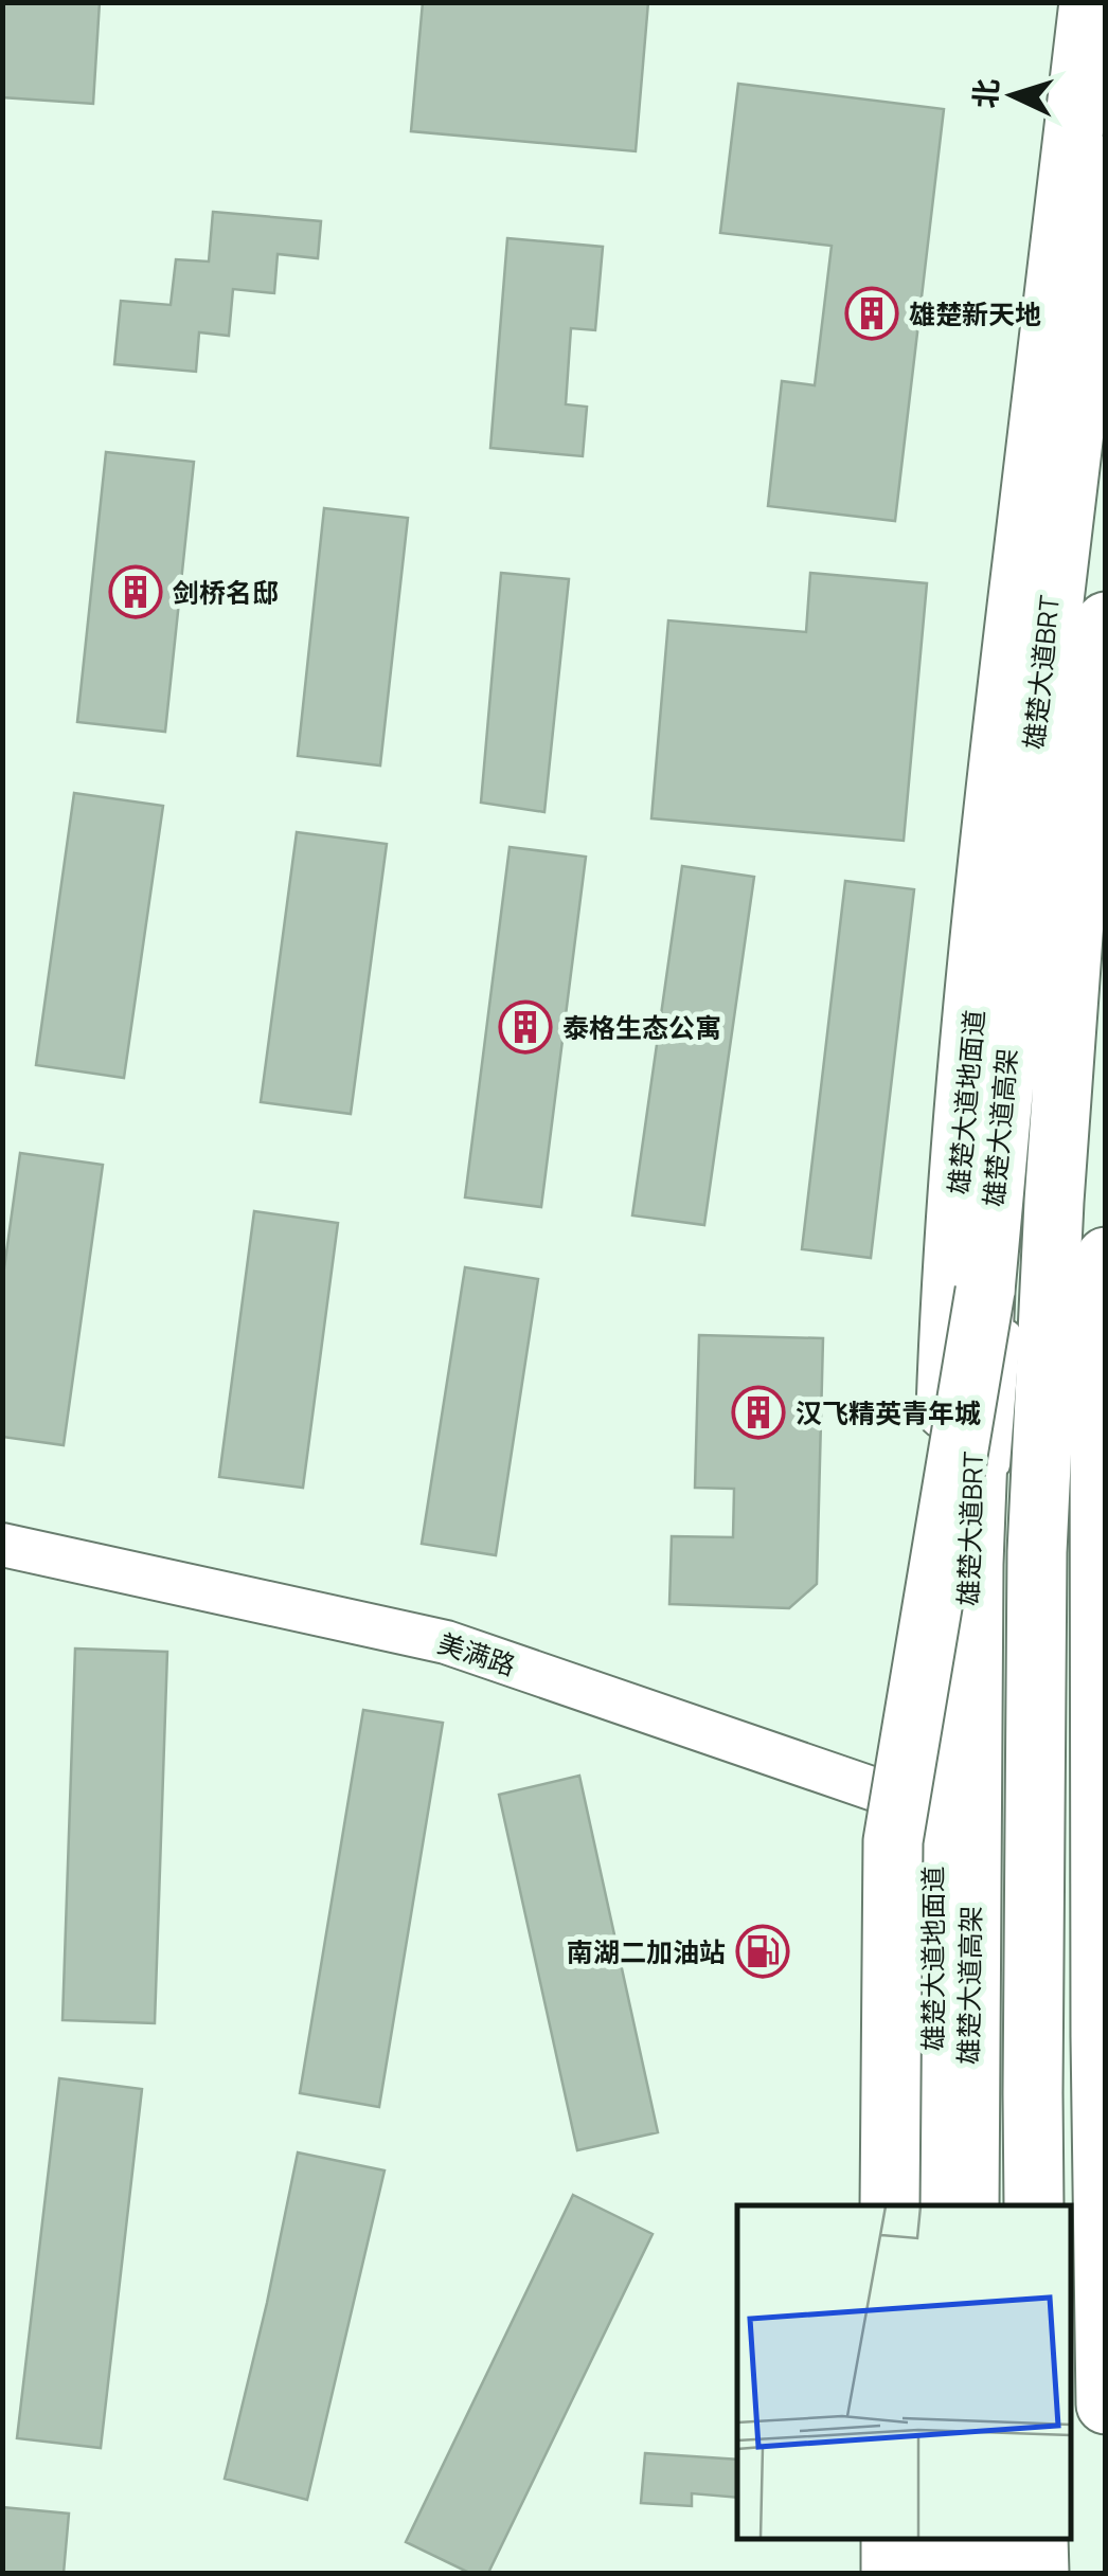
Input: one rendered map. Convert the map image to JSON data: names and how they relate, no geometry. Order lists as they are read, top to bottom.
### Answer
{
  "streets": {
    "main road": ["雄楚大道地面道", "雄楚大道高架"],
    "street": ["美满路"],
    "lane": ["雄楚大道BRT"]
  },
  "crossings": [
    ["雄楚大道BRT", "雄楚大道高架"],
    ["雄楚大道地面道", "美满路"]
  ],
  "places": {
    "building": [
      "雄楚新天地",
      "剑桥名邸",
      "泰格生态公寓",
      "汉飞精英青年城"
    ],
    "fuel station": ["南湖二加油站"]
  },
  "north": "left"
}
